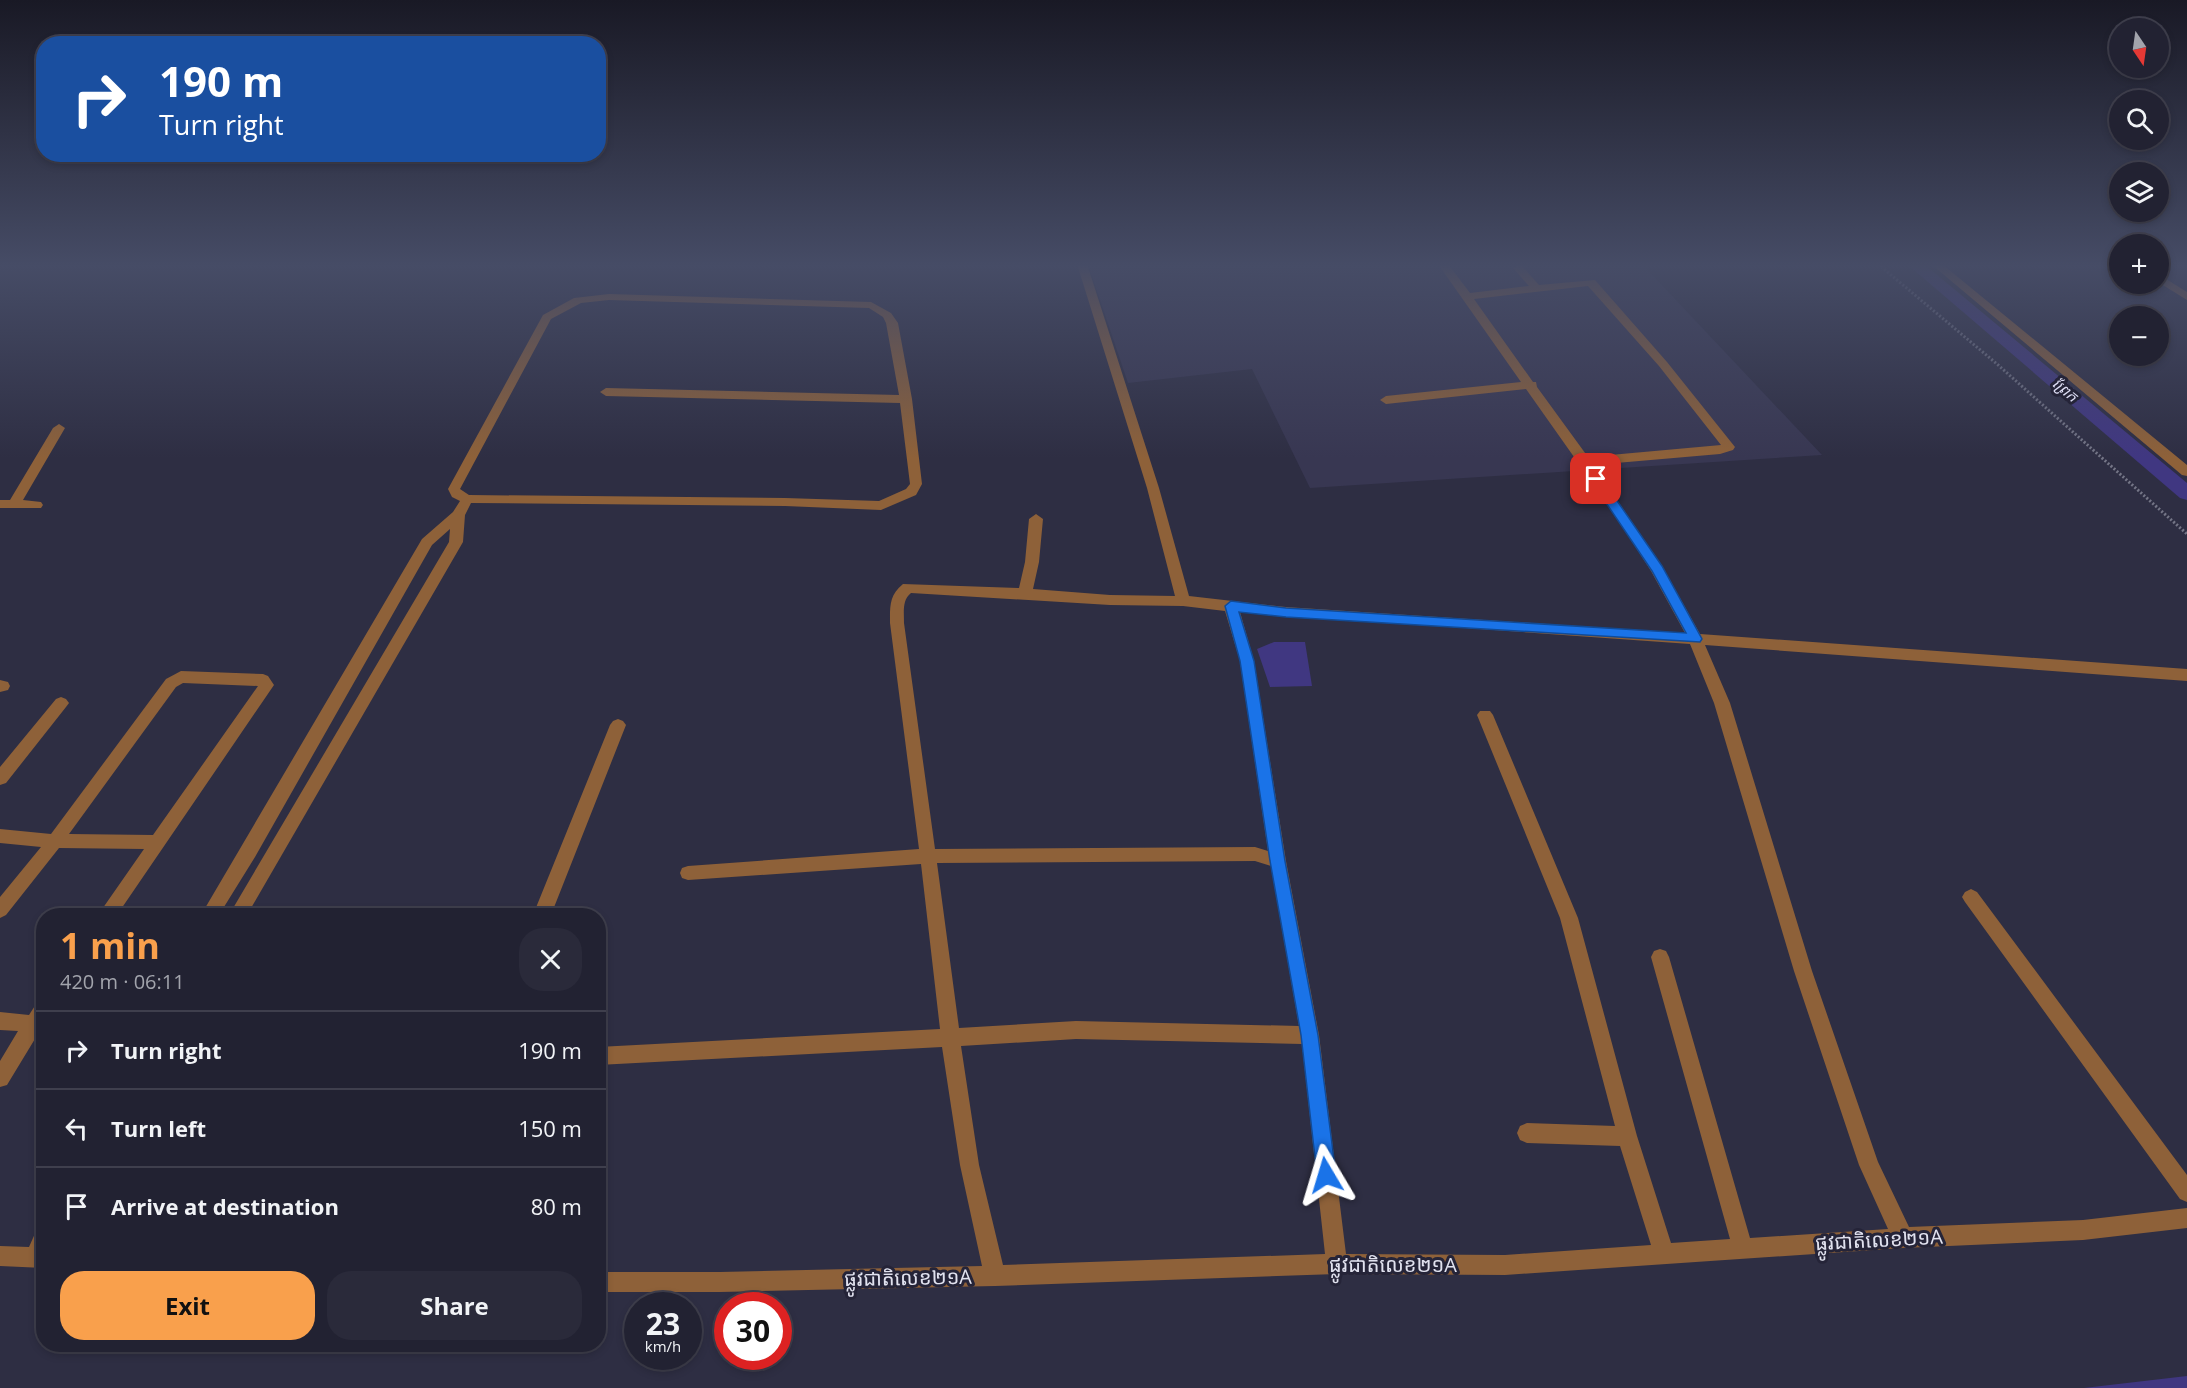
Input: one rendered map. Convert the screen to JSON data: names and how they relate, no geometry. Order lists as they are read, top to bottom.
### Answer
{
  "streets": {
    "street": ["ផ្លូវជាតិលេខ២១A"]
  },
  "water": ["ព្រែក"],
  "north": "bottom",
  "page": {
    "map_buttons": ["+", "−"],
    "turn": ["190 m", "Turn right"],
    "heading": ["1 min", "420 m · 06:11"],
    "list": [
      {
        "name": "Turn right",
        "value": "190 m"
      },
      {
        "name": "Turn left",
        "value": "150 m"
      },
      {
        "name": "Arrive at destination",
        "value": "80 m"
      }
    ],
    "buttons": ["Exit", "Share"],
    "speed": "23 km/h",
    "limit": "30"
  }
}
